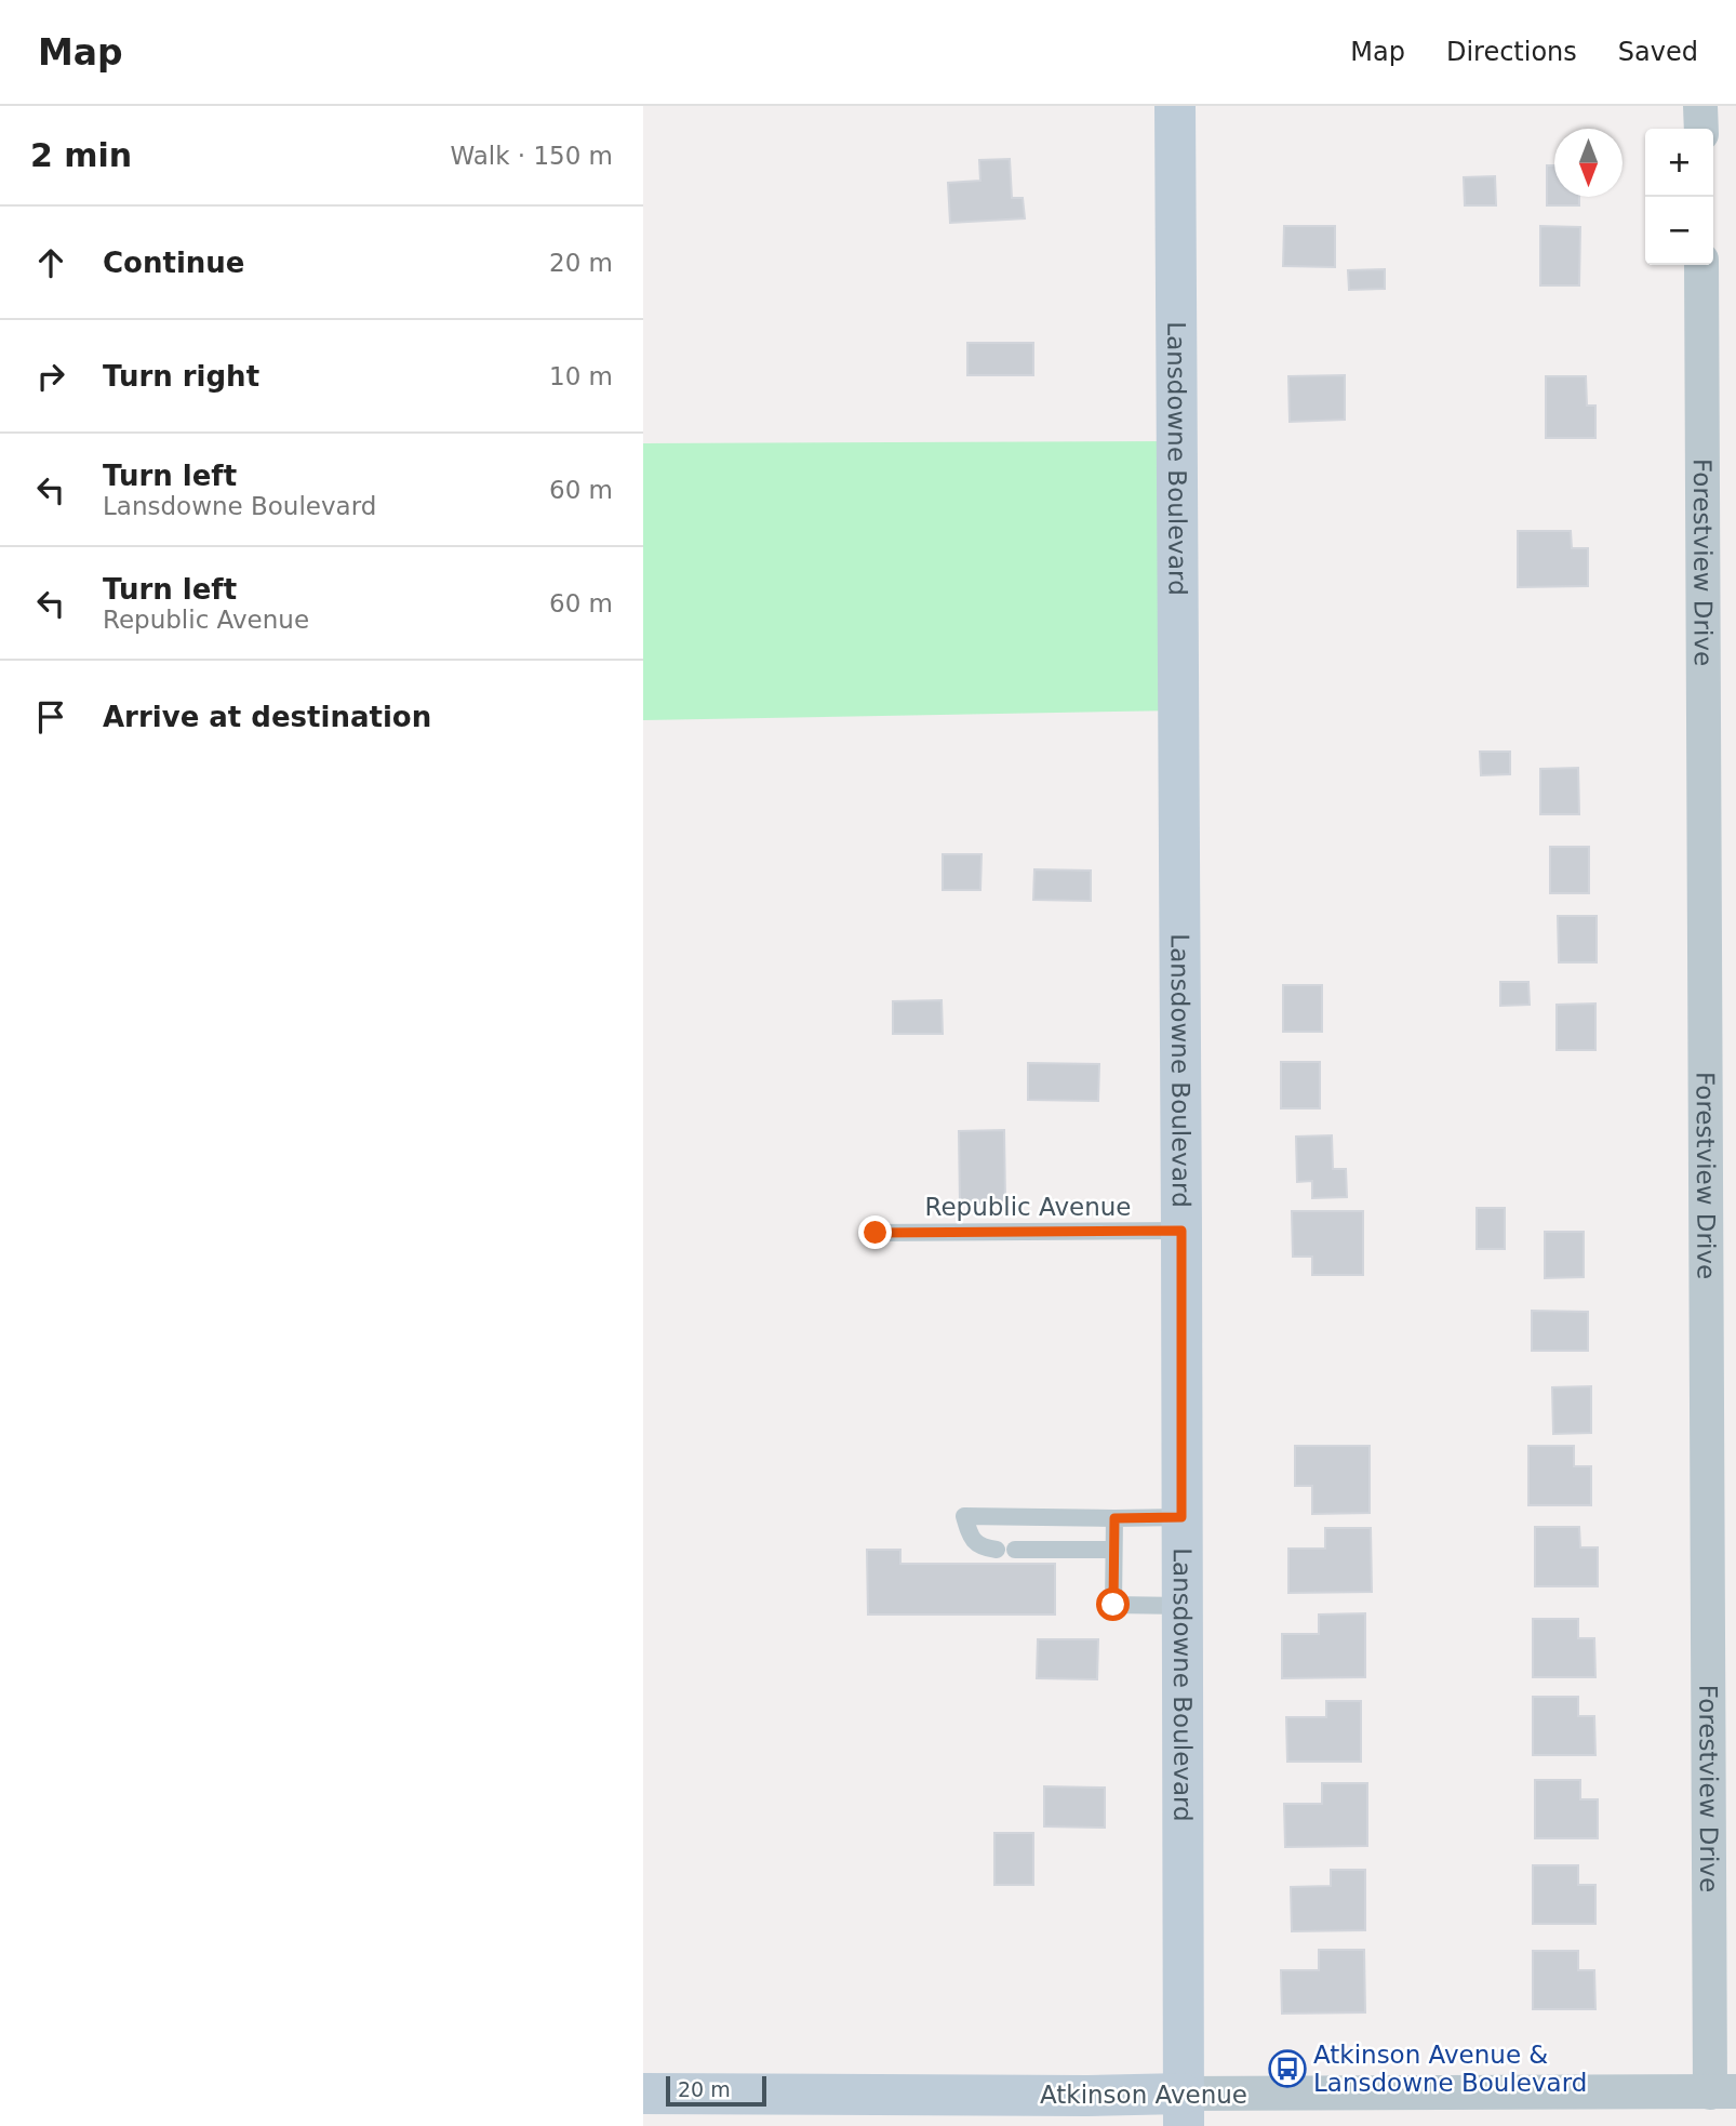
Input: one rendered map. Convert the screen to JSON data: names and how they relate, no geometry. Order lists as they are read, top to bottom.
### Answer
{
  "streets": {
    "street": ["Lansdowne Boulevard", "Forestview Drive", "Atkinson Avenue"],
    "lane": ["Republic Avenue"]
  },
  "crossings": [
    ["Lansdowne Boulevard", "Republic Avenue"],
    ["Lansdowne Boulevard", "Atkinson Avenue"],
    ["Forestview Drive", "Atkinson Avenue"]
  ],
  "places": {
    "bus stop": ["Atkinson Avenue & Lansdowne Boulevard"]
  },
  "scale_bar": "20 m",
  "north": "bottom",
  "page": {
    "header": "Map",
    "nav": ["Map", "Directions", "Saved"],
    "heading": ["2 min", "Walk · 150 m"],
    "map_buttons": ["+", "−"],
    "list": [
      ["Continue", "20 m"],
      ["Turn right", "10 m"],
      ["Turn left", "Lansdowne Boulevard", "60 m"],
      ["Turn left", "Republic Avenue", "60 m"],
      "Arrive at destination"
    ],
    "scale": "20 m"
  }
}
